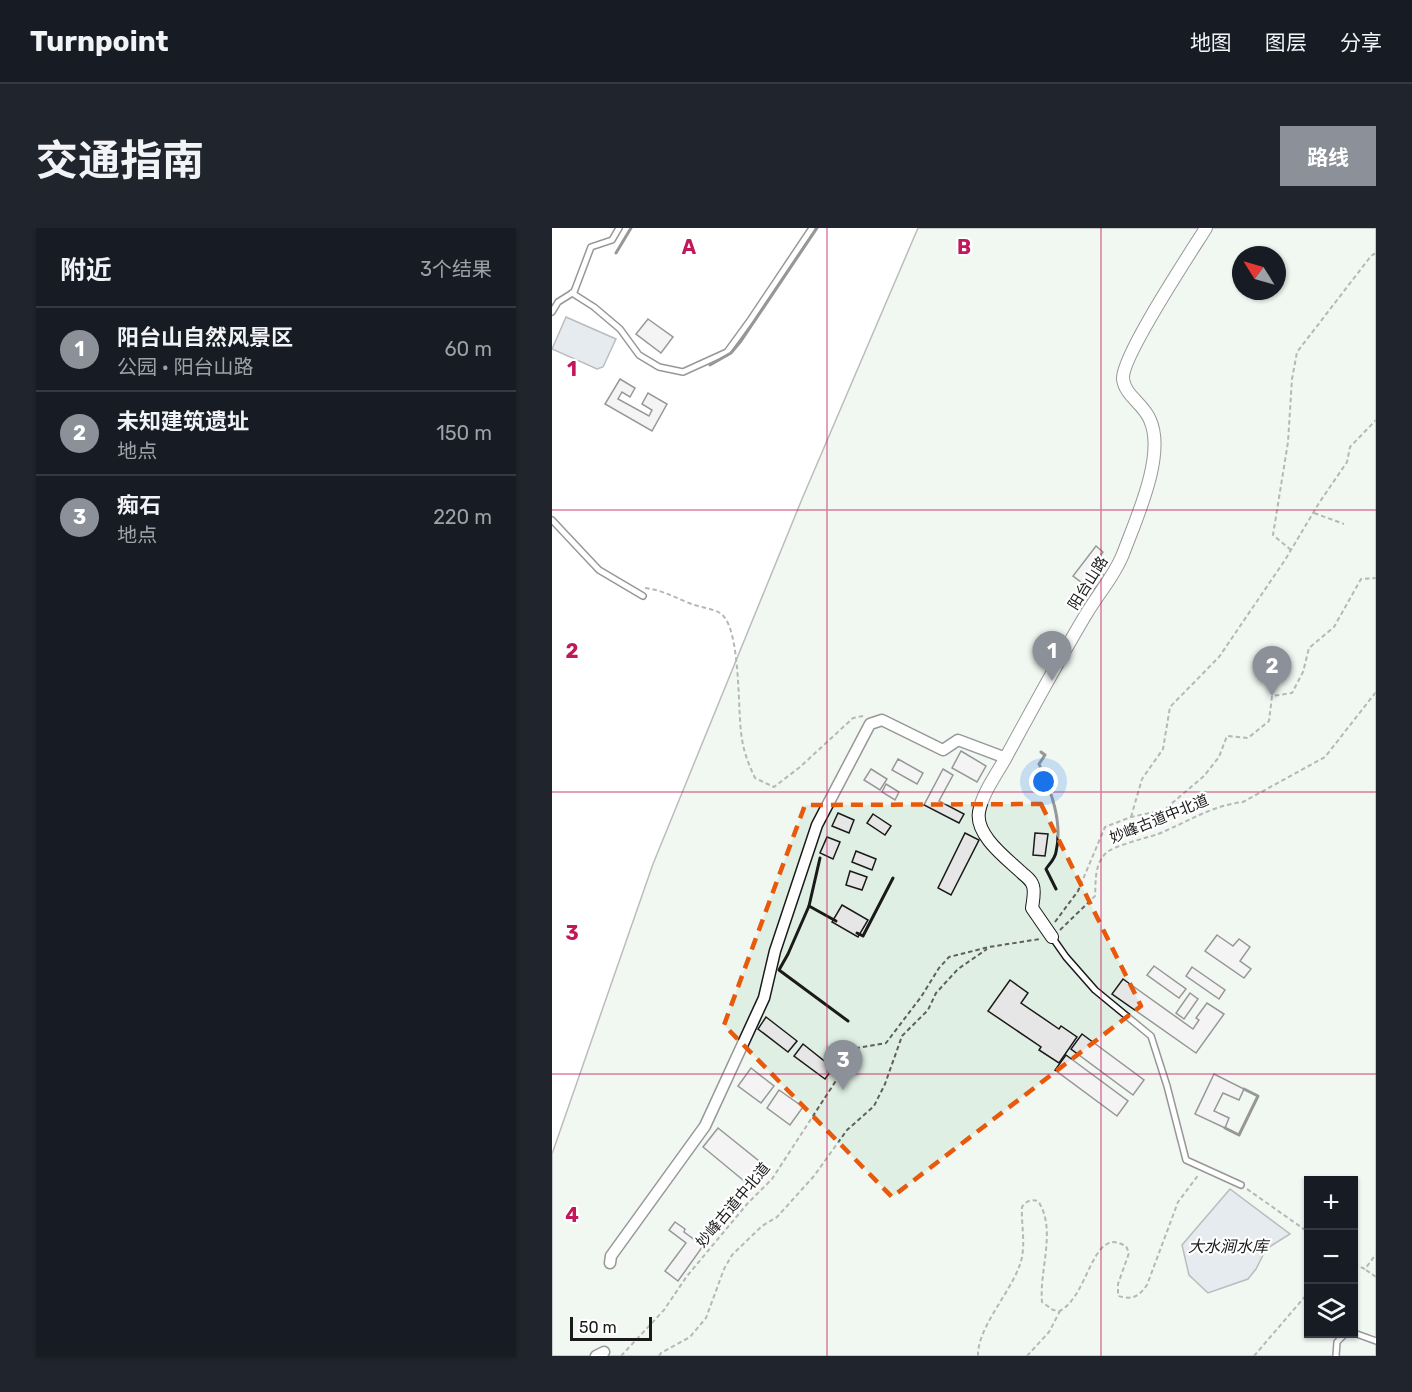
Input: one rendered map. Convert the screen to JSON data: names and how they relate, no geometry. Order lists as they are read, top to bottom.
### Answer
{
  "streets": {
    "street": ["阳台山路"],
    "path": ["妙峰古道中北道"]
  },
  "crossings": [
    ["阳台山路", "妙峰古道中北道"]
  ],
  "water": ["大水涧水库"],
  "scale_bar": "50 m",
  "north": "top left",
  "page": {
    "header": "Turnpoint",
    "nav": ["地图", "图层", "分享"],
    "title": "交通指南",
    "buttons": "路线",
    "heading": ["附近", "3个结果"],
    "list": [
      {
        "mark": "1",
        "name": "阳台山自然风景区",
        "note": "公园 · 阳台山路",
        "value": "60 m"
      },
      {
        "mark": "2",
        "name": "未知建筑遗址",
        "note": "地点",
        "value": "150 m"
      },
      {
        "mark": "3",
        "name": "痴石",
        "note": "地点",
        "value": "220 m"
      }
    ],
    "pins": ["1", "2", "3"],
    "map_buttons": ["+", "−"],
    "scale": "50 m"
  },
  "grid": {
    "columns": ["A", "B"],
    "rows": [
      "1",
      "2",
      "3",
      "4"
    ]
  }
}
